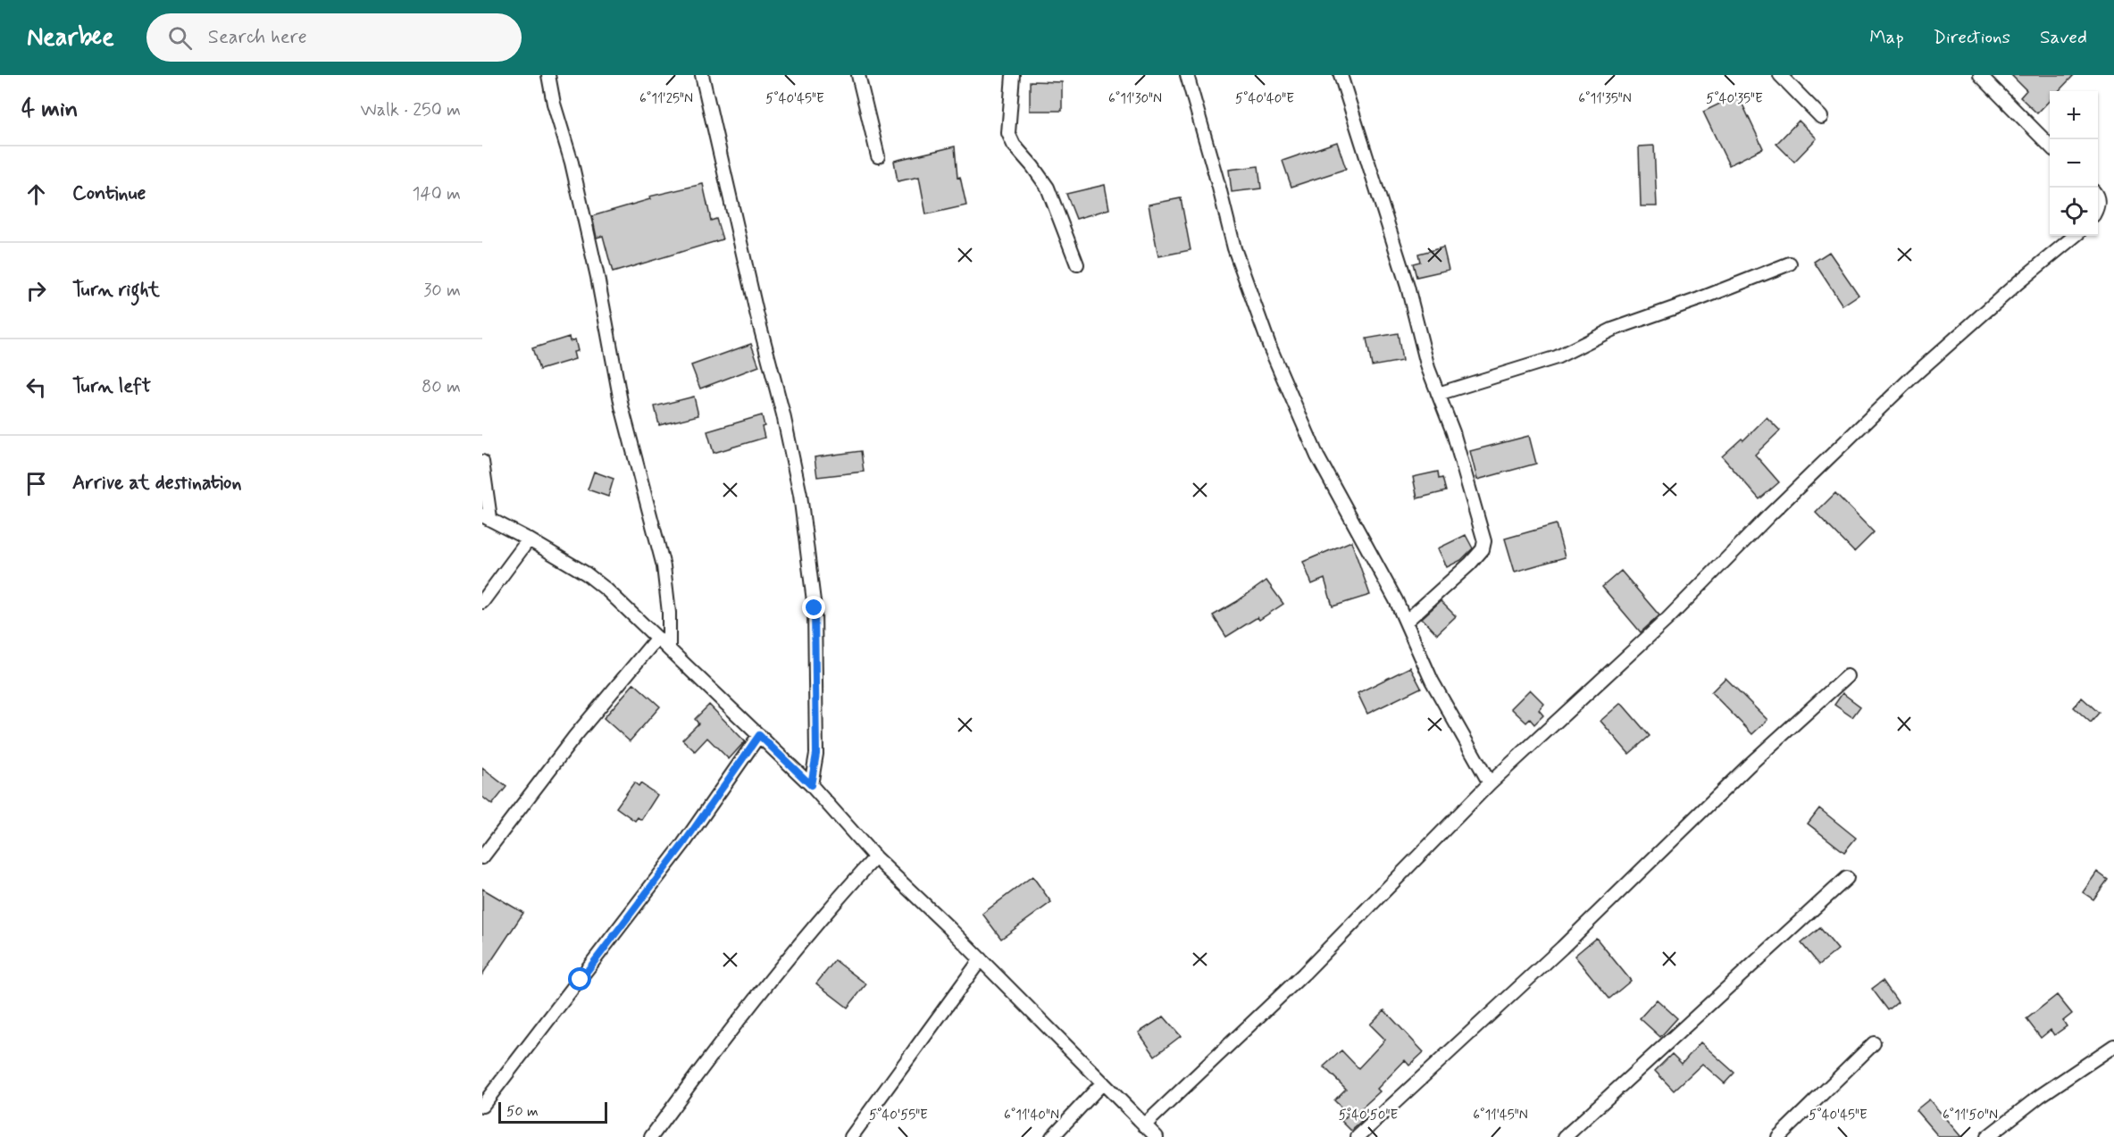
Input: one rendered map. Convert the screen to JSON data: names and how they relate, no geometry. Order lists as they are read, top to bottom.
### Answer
{
  "scale_bar": "50 m",
  "page": {
    "header": "Nearbee",
    "search": "Search here",
    "nav": ["Map", "Directions", "Saved"],
    "heading": ["4 min", "Walk · 250 m"],
    "map_buttons": ["+", "−"],
    "list": [
      ["Continue", "140 m"],
      ["Turn right", "30 m"],
      ["Turn left", "80 m"],
      "Arrive at destination"
    ],
    "scale": "50 m"
  },
  "coordinates": [
    "6°11'25\"N",
    "5°40'45\"E",
    "6°11'30\"N",
    "5°40'40\"E",
    "6°11'35\"N",
    "5°40'35\"E",
    "6°11'40\"N",
    "5°40'55\"E",
    "5°40'50\"E",
    "6°11'45\"N",
    "6°11'50\"N"
  ]
}
